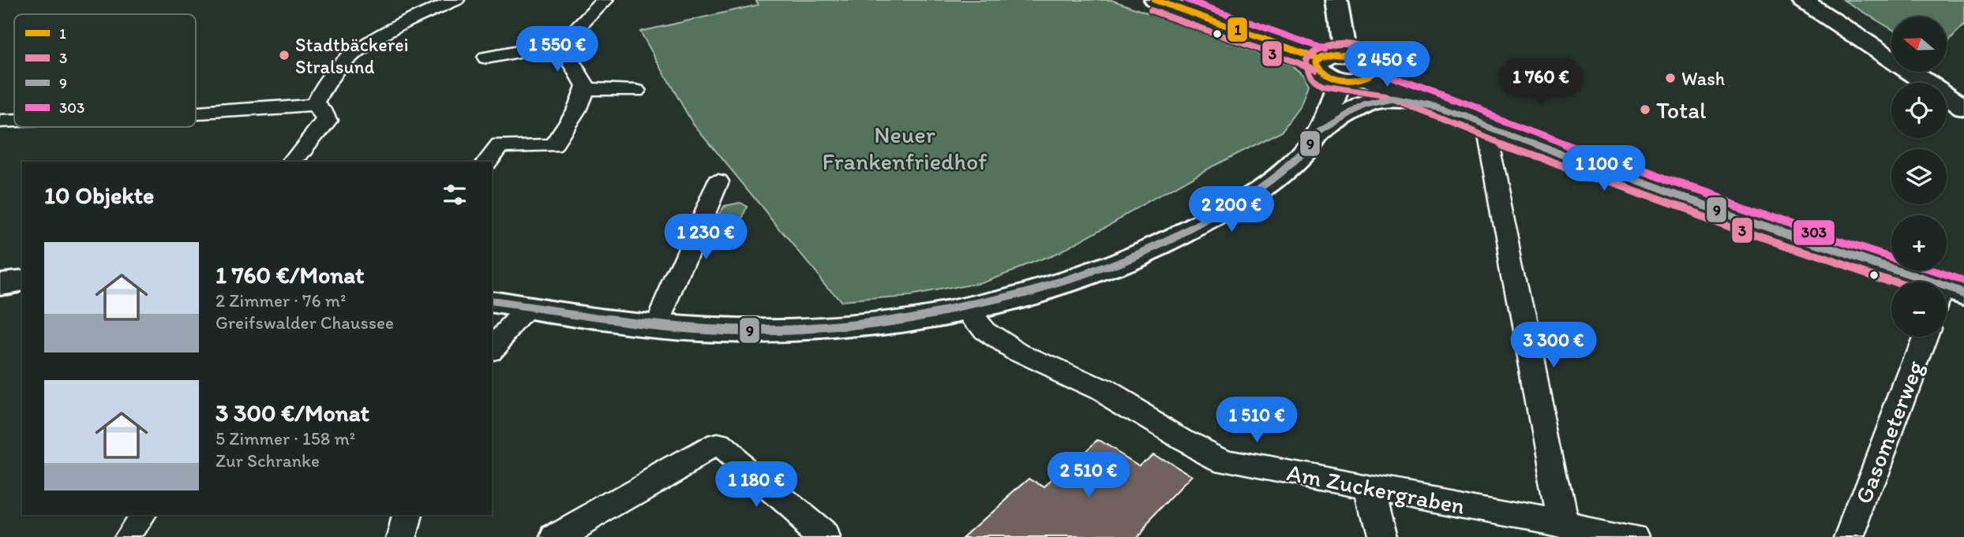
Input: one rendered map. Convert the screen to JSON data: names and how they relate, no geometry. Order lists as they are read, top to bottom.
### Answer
{
  "streets": {
    "street": ["Gasometerweg", "Am Zuckergraben"]
  },
  "parks": ["Neuer Frankenfriedhof"],
  "places": ["Stadtbäckerei Stralsund", "Wash", "Total"],
  "lines": [
    "transit line 1",
    "transit line 303",
    "transit line 3",
    "transit line 9"
  ],
  "legend": [
    "1",
    "3",
    "9",
    "303"
  ],
  "north": "left",
  "page": {
    "map_buttons": ["+", "−"],
    "price": [
      "1 550 €",
      "2 450 €",
      "1 760 €",
      "1 100 €",
      "2 200 €",
      "1 230 €",
      "3 300 €",
      "1 510 €",
      "2 510 €",
      "1 180 €"
    ],
    "heading": "10 Objekte",
    "list": [
      {
        "name": "1 760 €/Monat",
        "note": "2 Zimmer · 76 m² · Greifswalder Chaussee"
      },
      {
        "name": "3 300 €/Monat",
        "note": "5 Zimmer · 158 m² · Zur Schranke"
      }
    ]
  }
}
